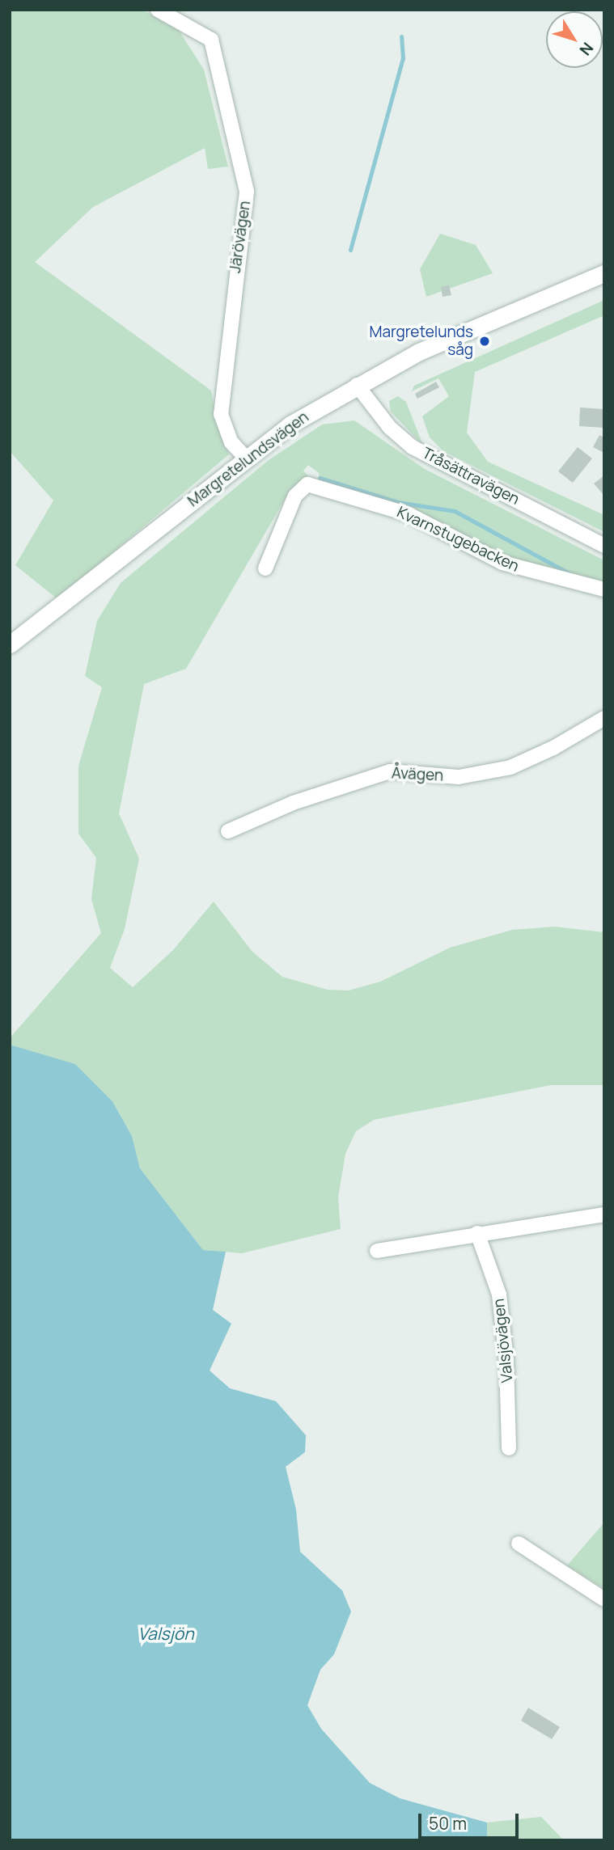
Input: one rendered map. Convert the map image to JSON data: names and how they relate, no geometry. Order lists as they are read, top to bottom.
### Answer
{
  "streets": {
    "street": [
      "Järövägen",
      "Margretelundsvägen",
      "Tråsättravägen",
      "Kvarnstugebacken",
      "Åvägen",
      "Valsjövägen"
    ]
  },
  "crossings": [
    ["Järövägen", "Margretelundsvägen"],
    ["Margretelundsvägen", "Tråsättravägen"]
  ],
  "water": ["Valsjön"],
  "places": ["Margretelunds såg"],
  "scale_bar": "50 m",
  "north": "bottom right"
}
